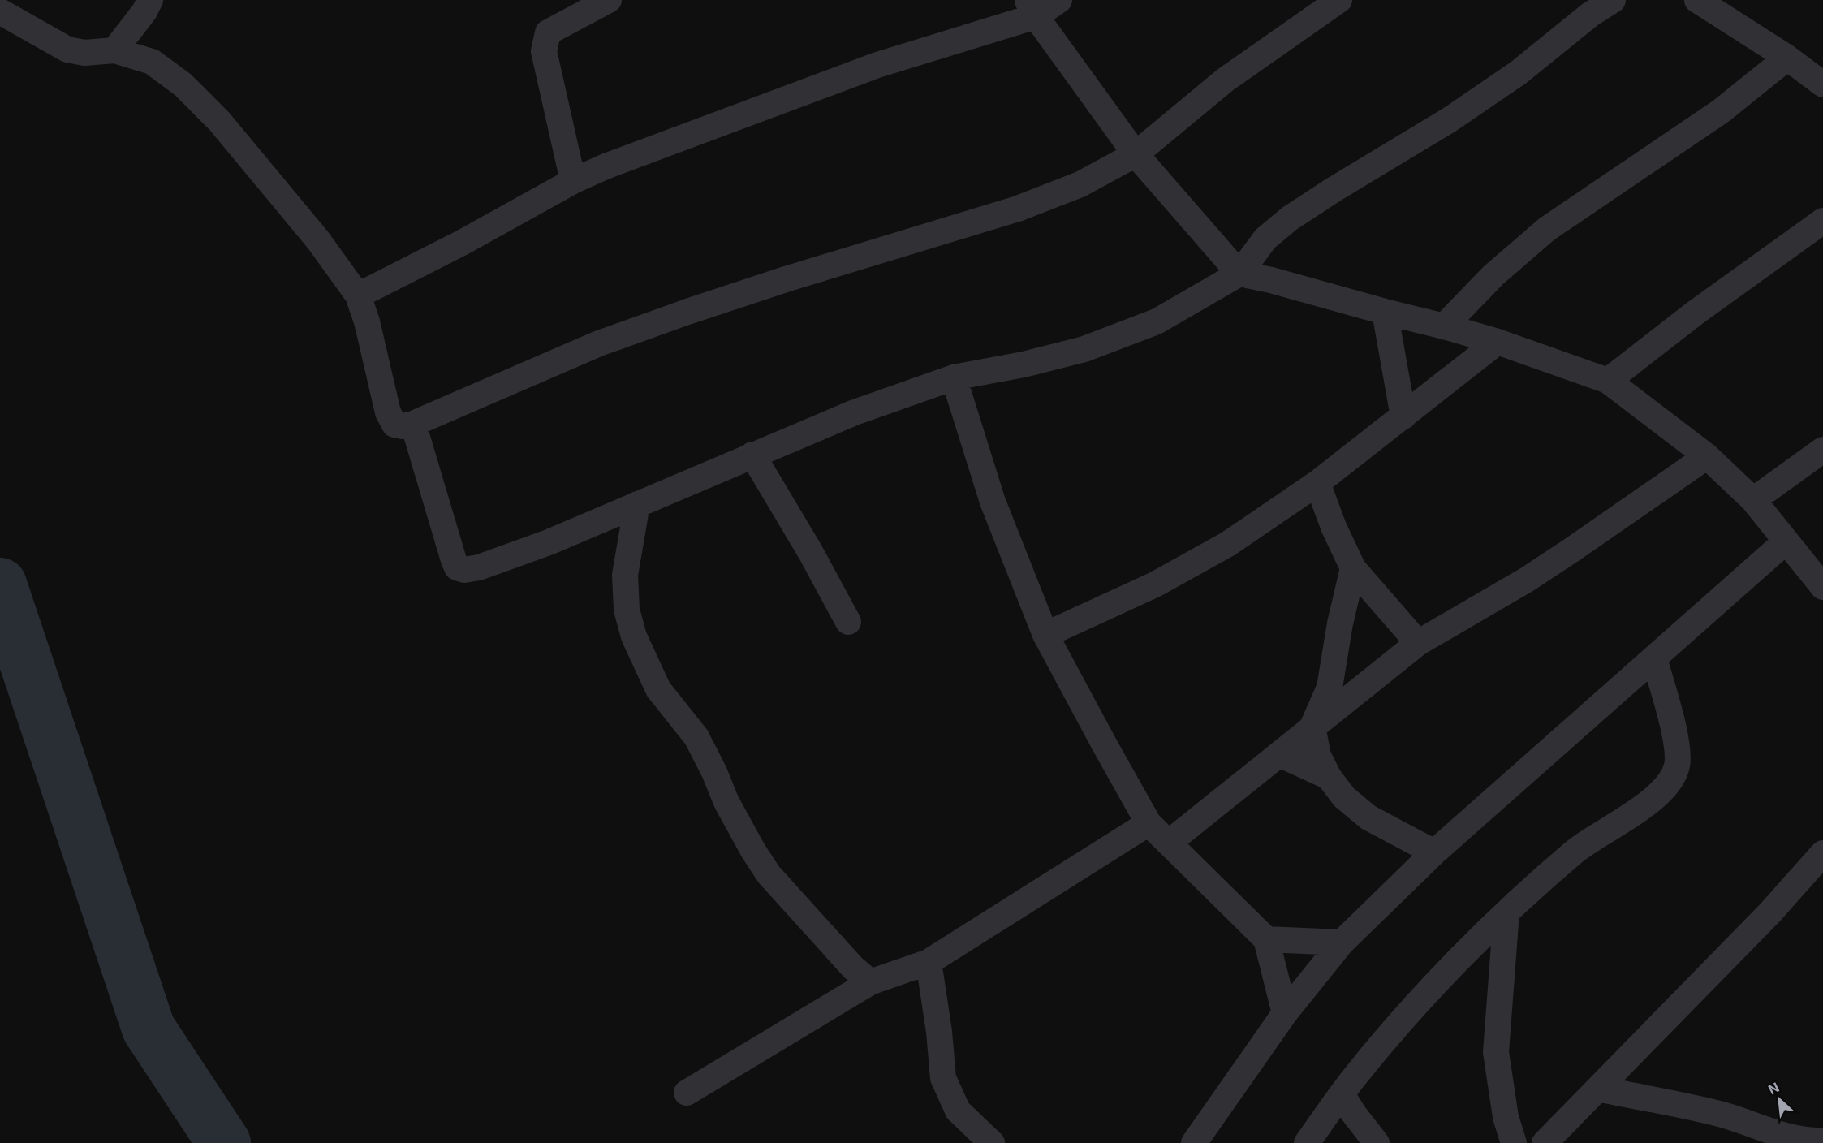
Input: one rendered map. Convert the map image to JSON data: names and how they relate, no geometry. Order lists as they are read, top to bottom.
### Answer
{
  "north": "top left"
}
